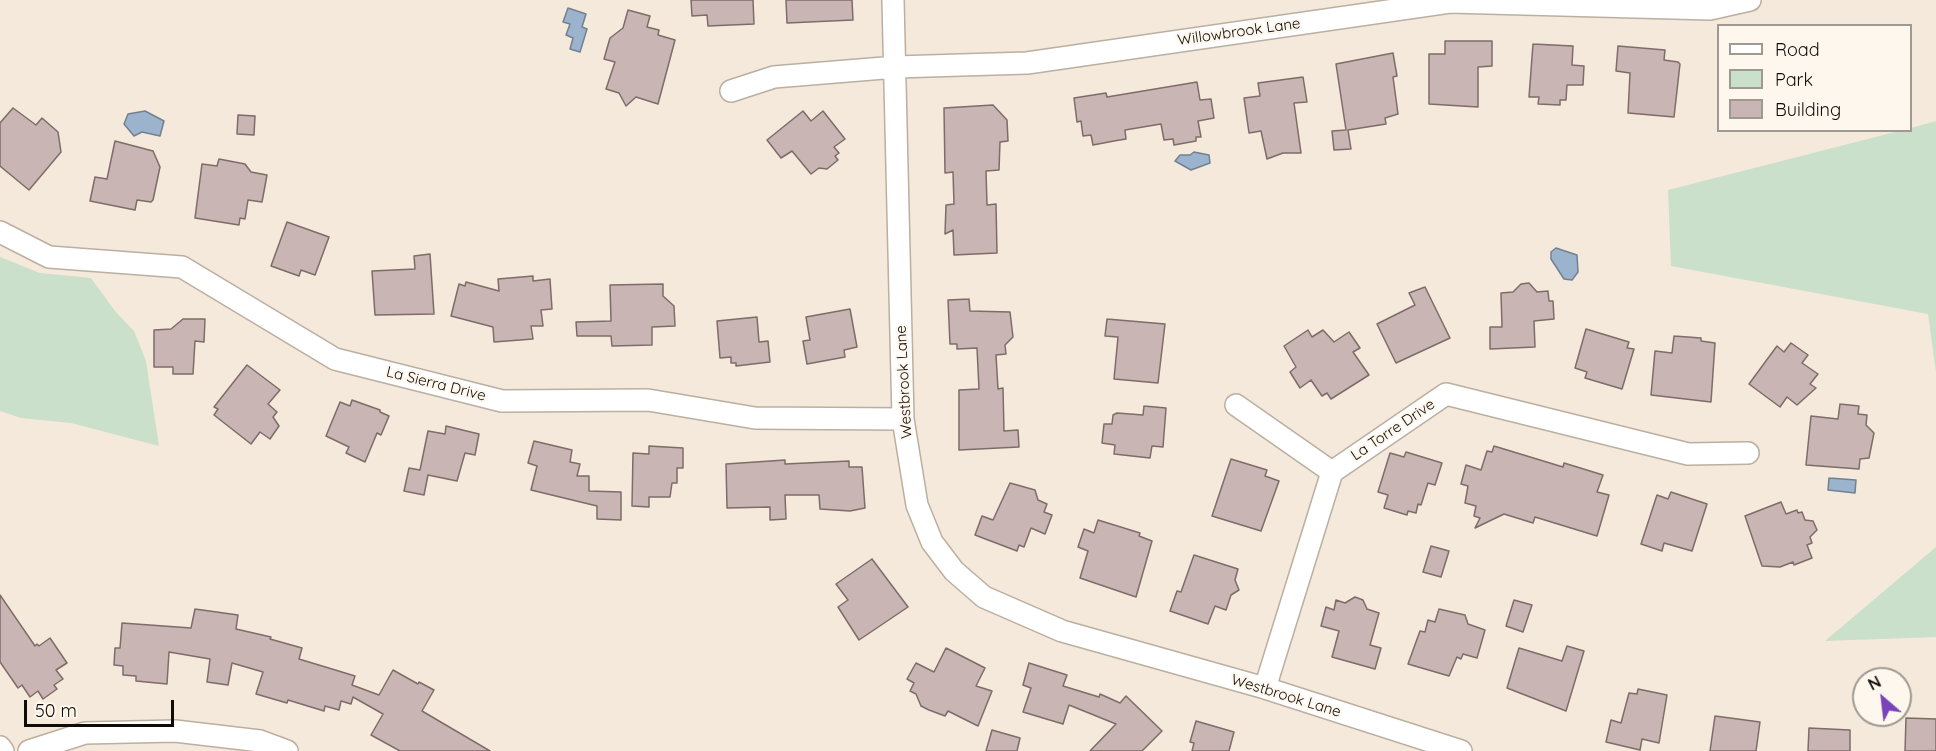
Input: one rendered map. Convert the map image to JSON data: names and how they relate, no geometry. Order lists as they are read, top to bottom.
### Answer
{
  "streets": {
    "street": [
      "Willowbrook Lane",
      "Westbrook Lane",
      "La Sierra Drive",
      "La Torre Drive"
    ]
  },
  "crossings": [
    ["Willowbrook Lane", "Westbrook Lane"],
    ["Westbrook Lane", "La Sierra Drive"]
  ],
  "legend": ["Road", "Park", "Building"],
  "scale_bar": "50 m",
  "north": "top left"
}
